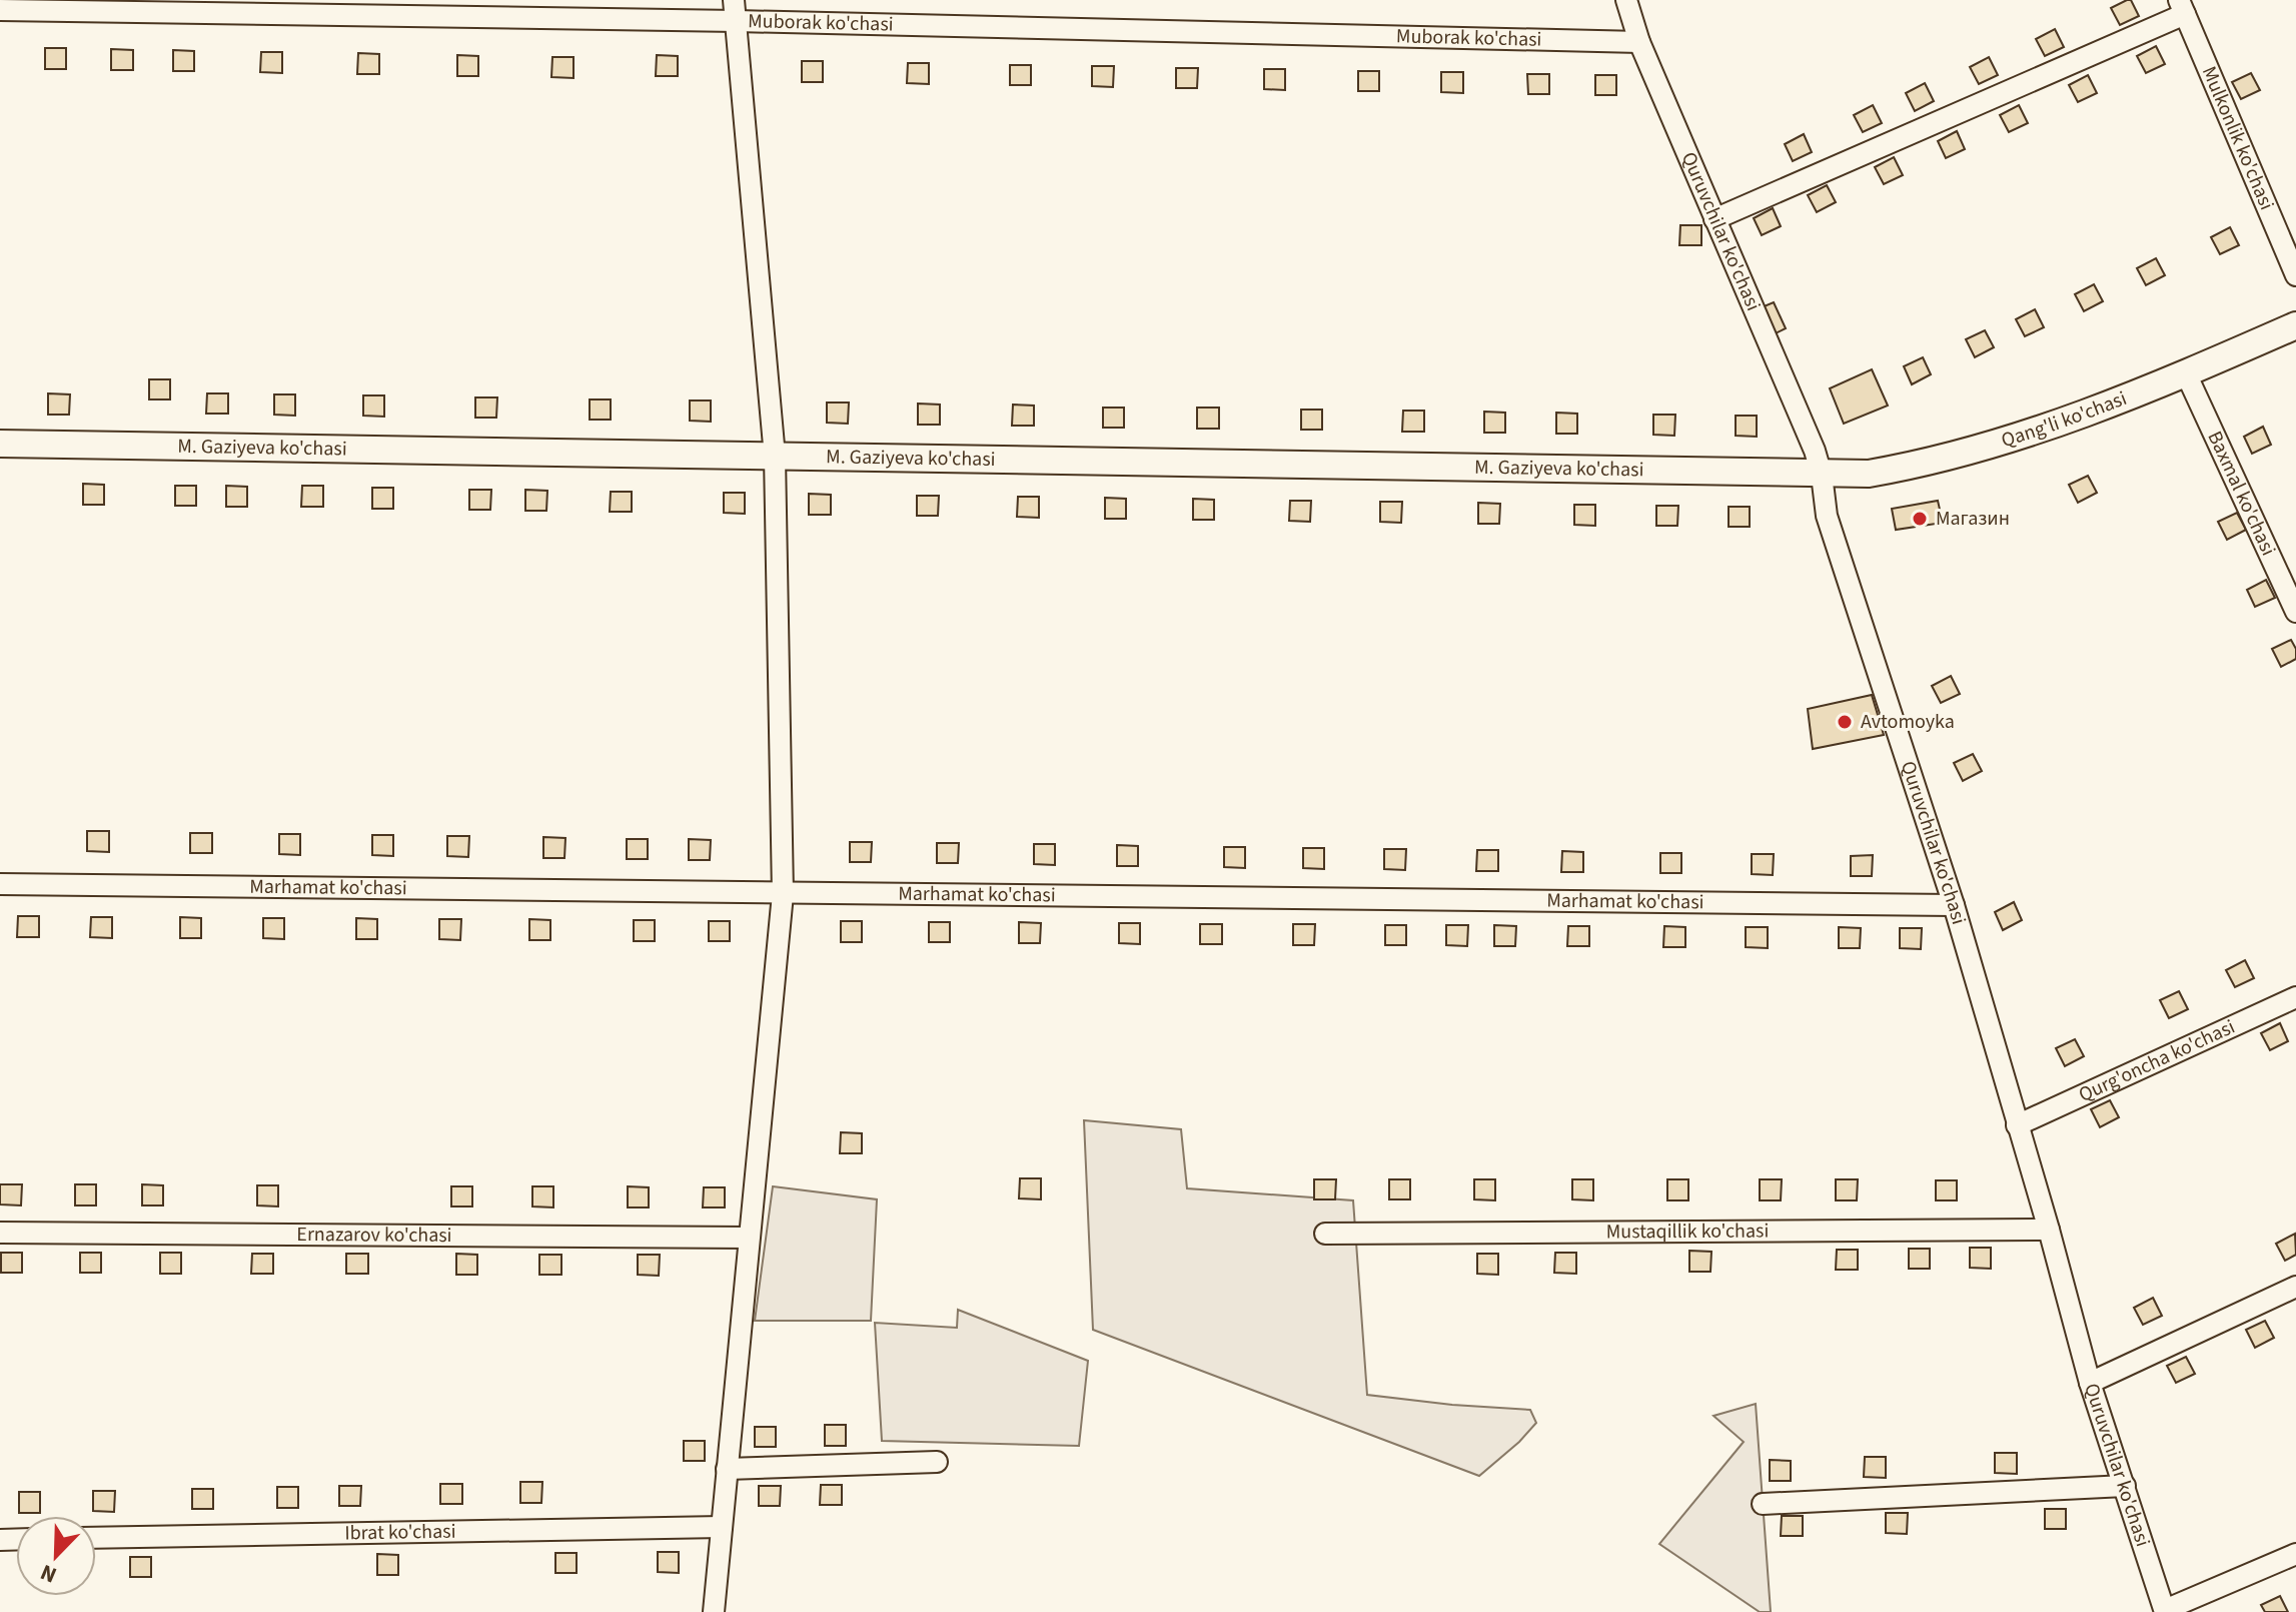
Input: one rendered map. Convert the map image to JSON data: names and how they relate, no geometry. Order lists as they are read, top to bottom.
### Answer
{
  "streets": {
    "street": [
      "Muborak ko'chasi",
      "Mulkonlik ko'chasi",
      "Quruvchilar ko'chasi",
      "Qang'li ko'chasi",
      "M. Gaziyeva ko'chasi",
      "Baхmal ko'chasi",
      "Marhamat ko'chasi",
      "Qurg'oncha ko'chasi",
      "Mustaqillik ko'chasi",
      "Ernazarov ko'chasi",
      "Ibrat ko'chasi"
    ]
  },
  "crossings": [
    ["Muborak ko'chasi", "Quruvchilar ko'chasi"],
    ["Quruvchilar ko'chasi", "Qang'li ko'chasi"],
    ["Quruvchilar ko'chasi", "M. Gaziyeva ko'chasi"],
    ["Quruvchilar ko'chasi", "Marhamat ko'chasi"],
    ["Quruvchilar ko'chasi", "Qurg'oncha ko'chasi"],
    ["Quruvchilar ko'chasi", "Mustaqillik ko'chasi"],
    ["Qang'li ko'chasi", "M. Gaziyeva ko'chasi"],
    ["Qang'li ko'chasi", "Baхmal ko'chasi"]
  ],
  "places": ["Магазин", "Avtomoyka"],
  "north": "bottom left"
}
